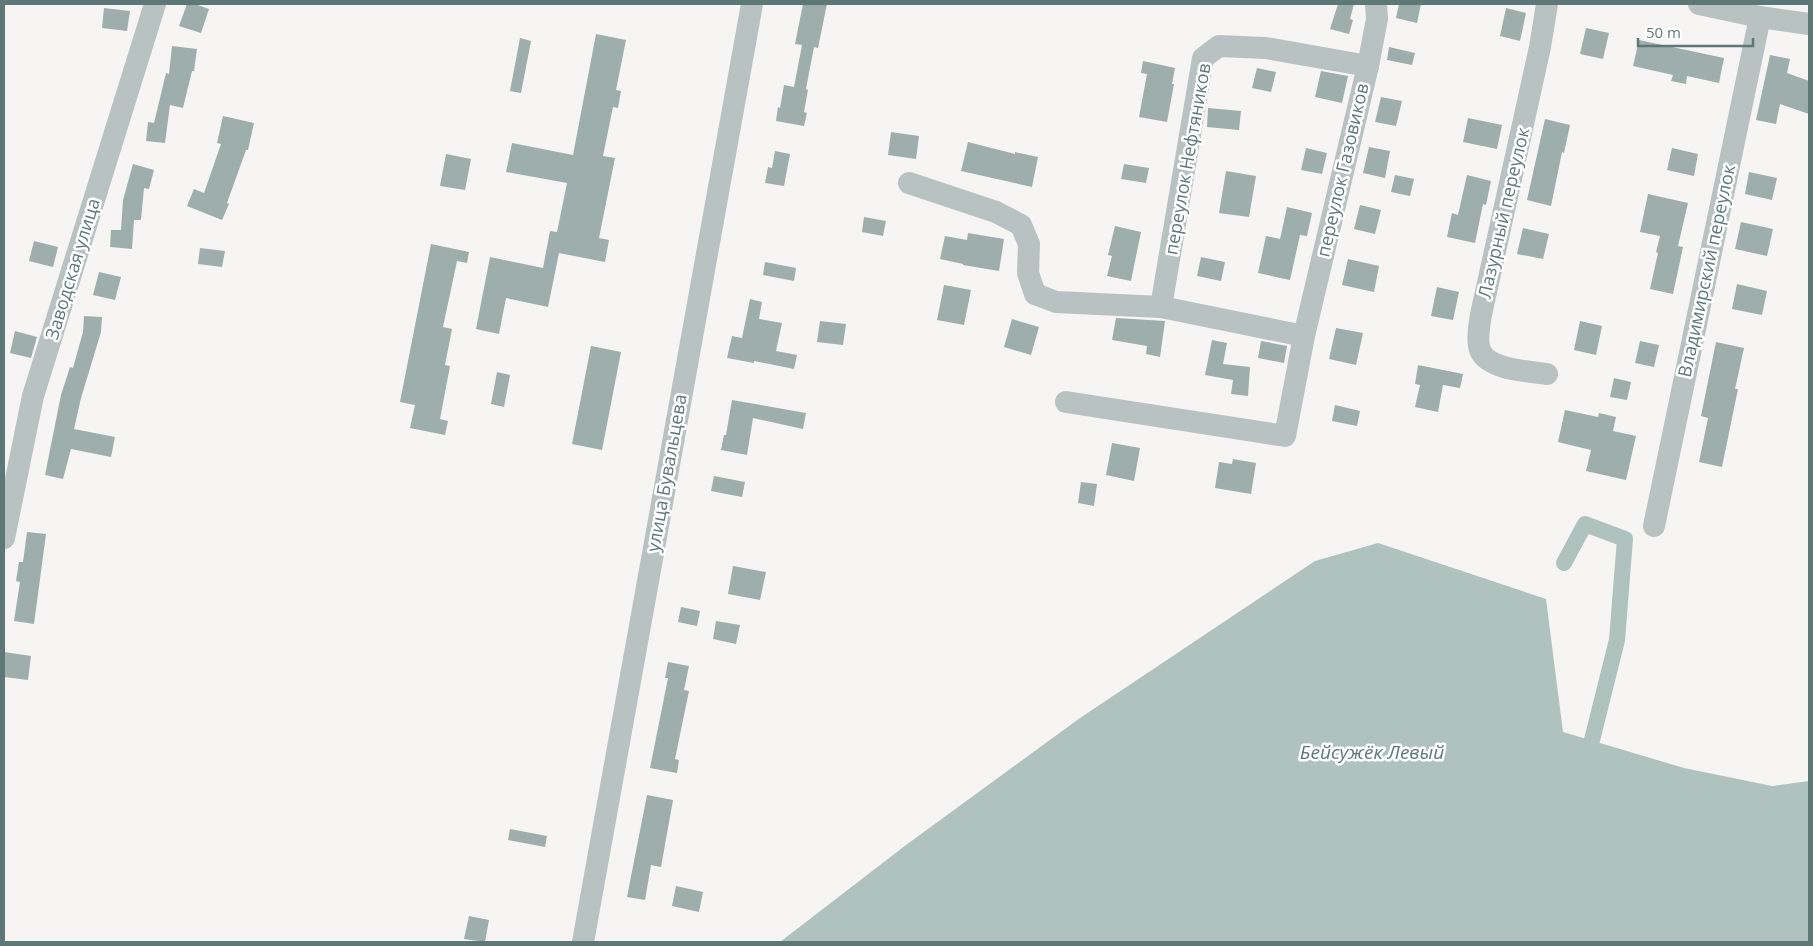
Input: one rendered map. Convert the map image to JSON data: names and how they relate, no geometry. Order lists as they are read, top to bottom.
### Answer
{
  "streets": {
    "street": [
      "переулок Нефтяников",
      "переулок Газовиков",
      "Лазурный переулок",
      "Заводская улица",
      "Владимирский переулок",
      "улица Бувальцева"
    ]
  },
  "crossings": [
    ["переулок Нефтяников", "переулок Газовиков"]
  ],
  "water": ["Бейсужёк Левый"],
  "scale_bar": "50 m"
}
